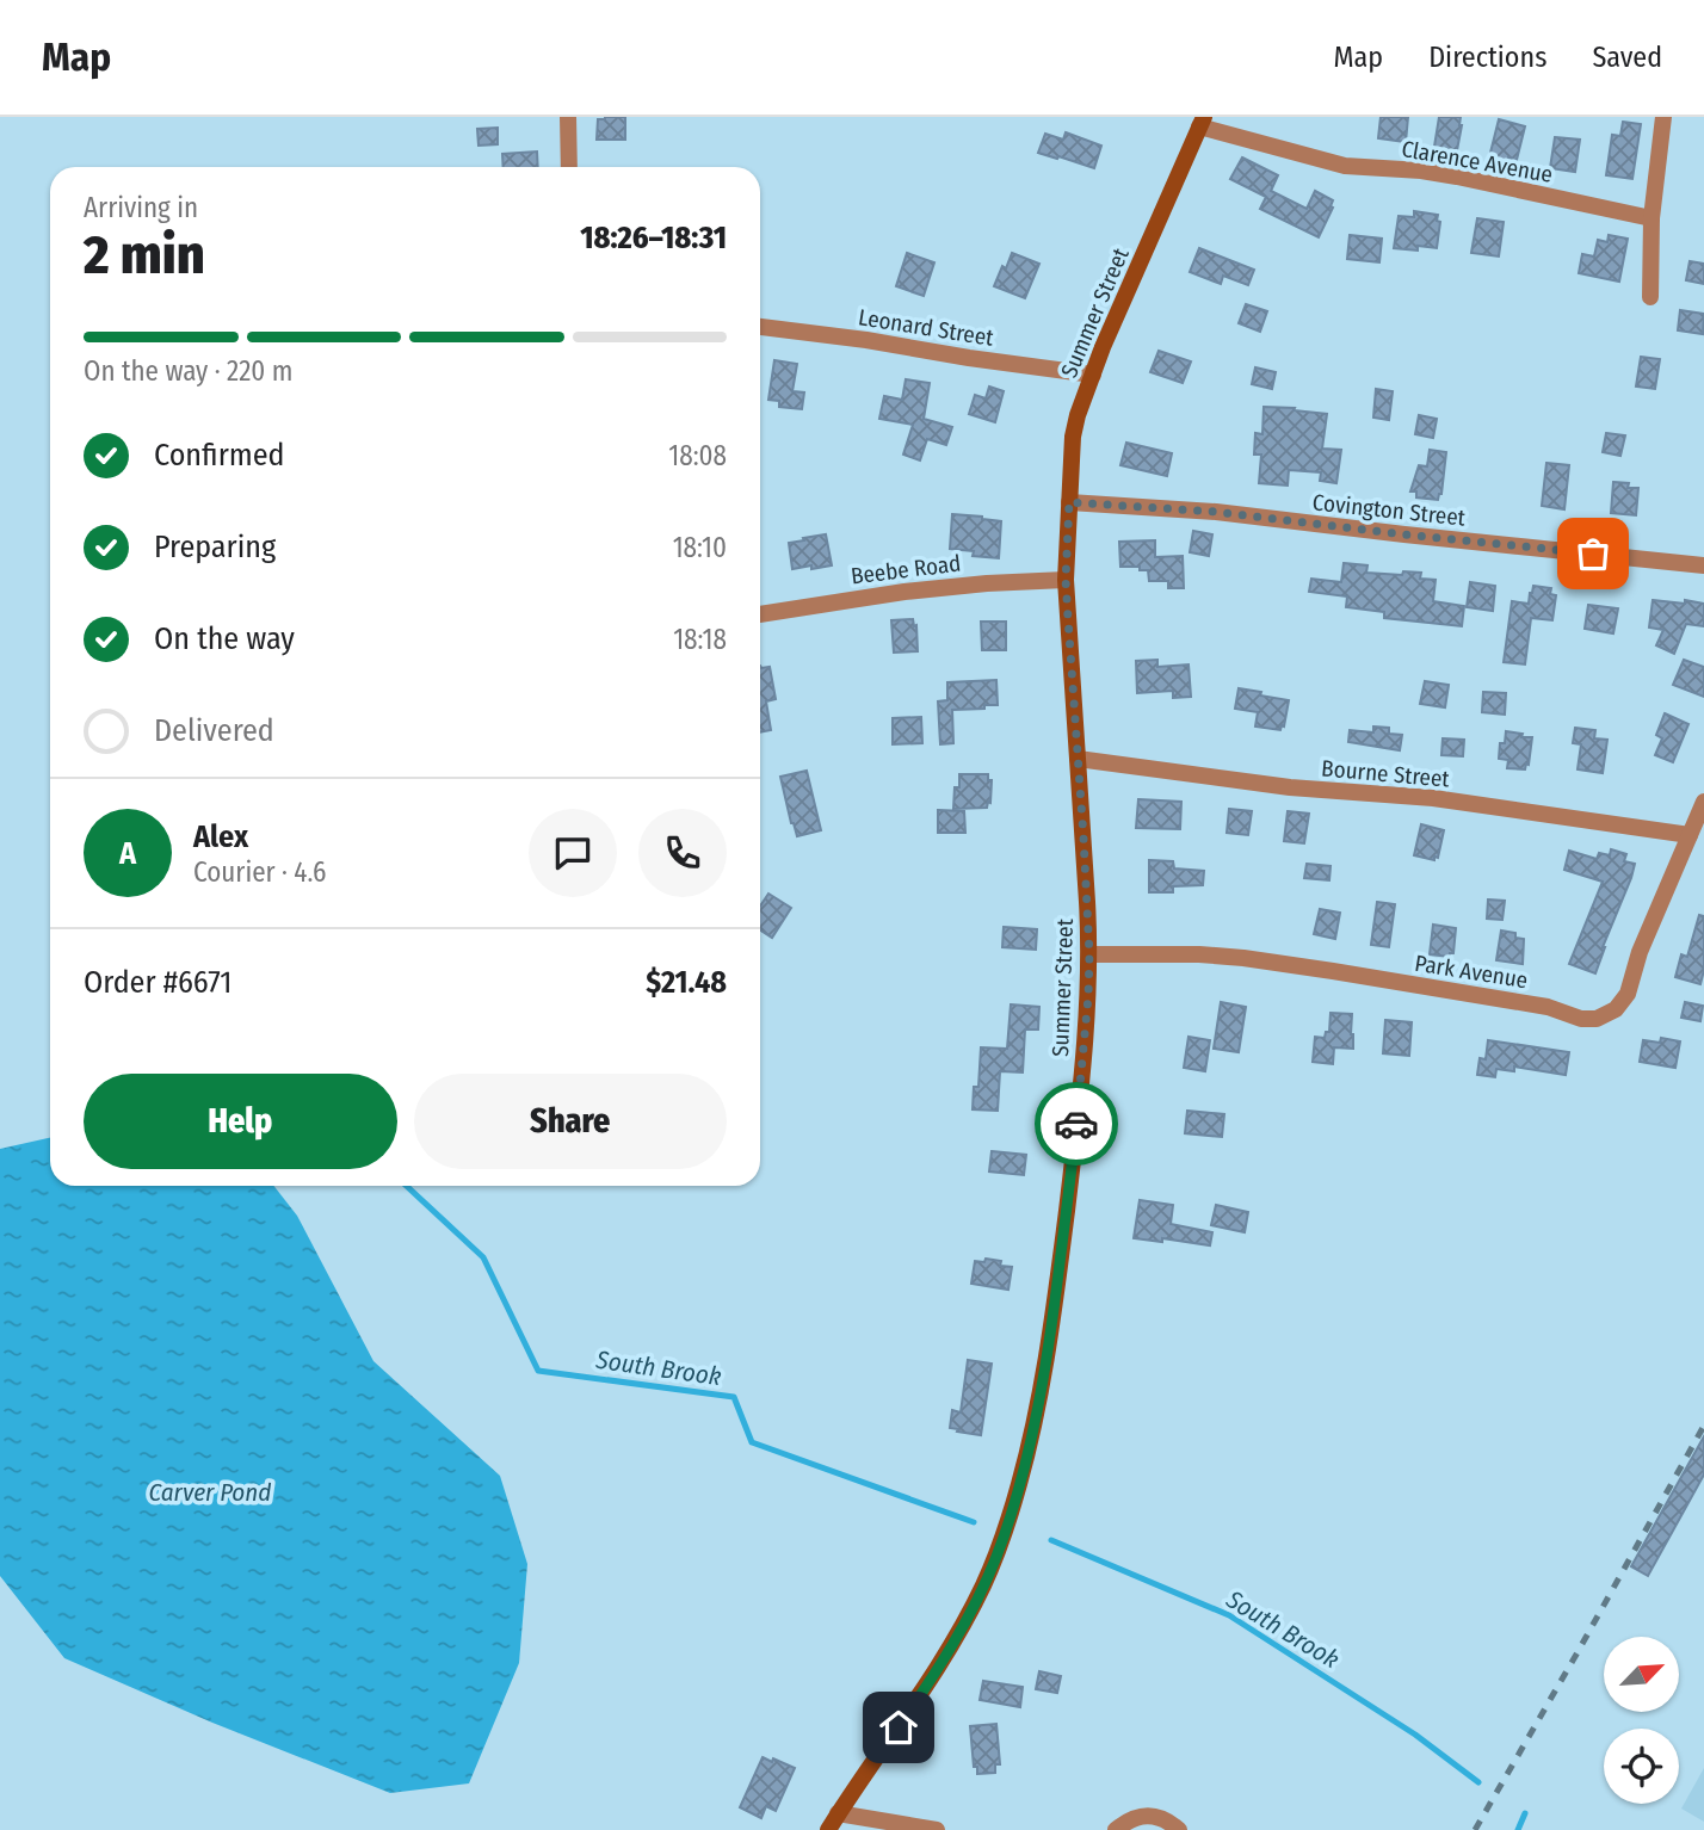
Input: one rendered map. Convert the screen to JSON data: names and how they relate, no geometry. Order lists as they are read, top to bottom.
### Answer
{
  "streets": {
    "main road": ["Summer Street"],
    "street": [
      "Clarence Avenue",
      "Leonard Street",
      "Covington Street",
      "Beebe Road",
      "Bourne Street",
      "Park Avenue"
    ]
  },
  "crossings": [
    ["Clarence Avenue", "Summer Street"],
    ["Summer Street", "Leonard Street"],
    ["Summer Street", "Covington Street"],
    ["Summer Street", "Beebe Road"],
    ["Summer Street", "Bourne Street"],
    ["Summer Street", "Park Avenue"],
    ["Bourne Street", "Park Avenue"]
  ],
  "water": ["South Brook", "Carver Pond"],
  "north": "top right",
  "page": {
    "header": "Map",
    "nav": ["Map", "Directions", "Saved"],
    "heading": ["2 min", "Arriving in", "18:26–18:31"],
    "panel": [
      "Alex",
      "Courier · 4.6",
      "Order #6671",
      "$21.48"
    ],
    "bar": "On the way · 220 m",
    "list": [
      ["Confirmed", "18:08"],
      ["Preparing", "18:10"],
      ["On the way", "18:18"],
      "Delivered"
    ],
    "round": "A",
    "buttons": ["Help", "Share"]
  }
}
